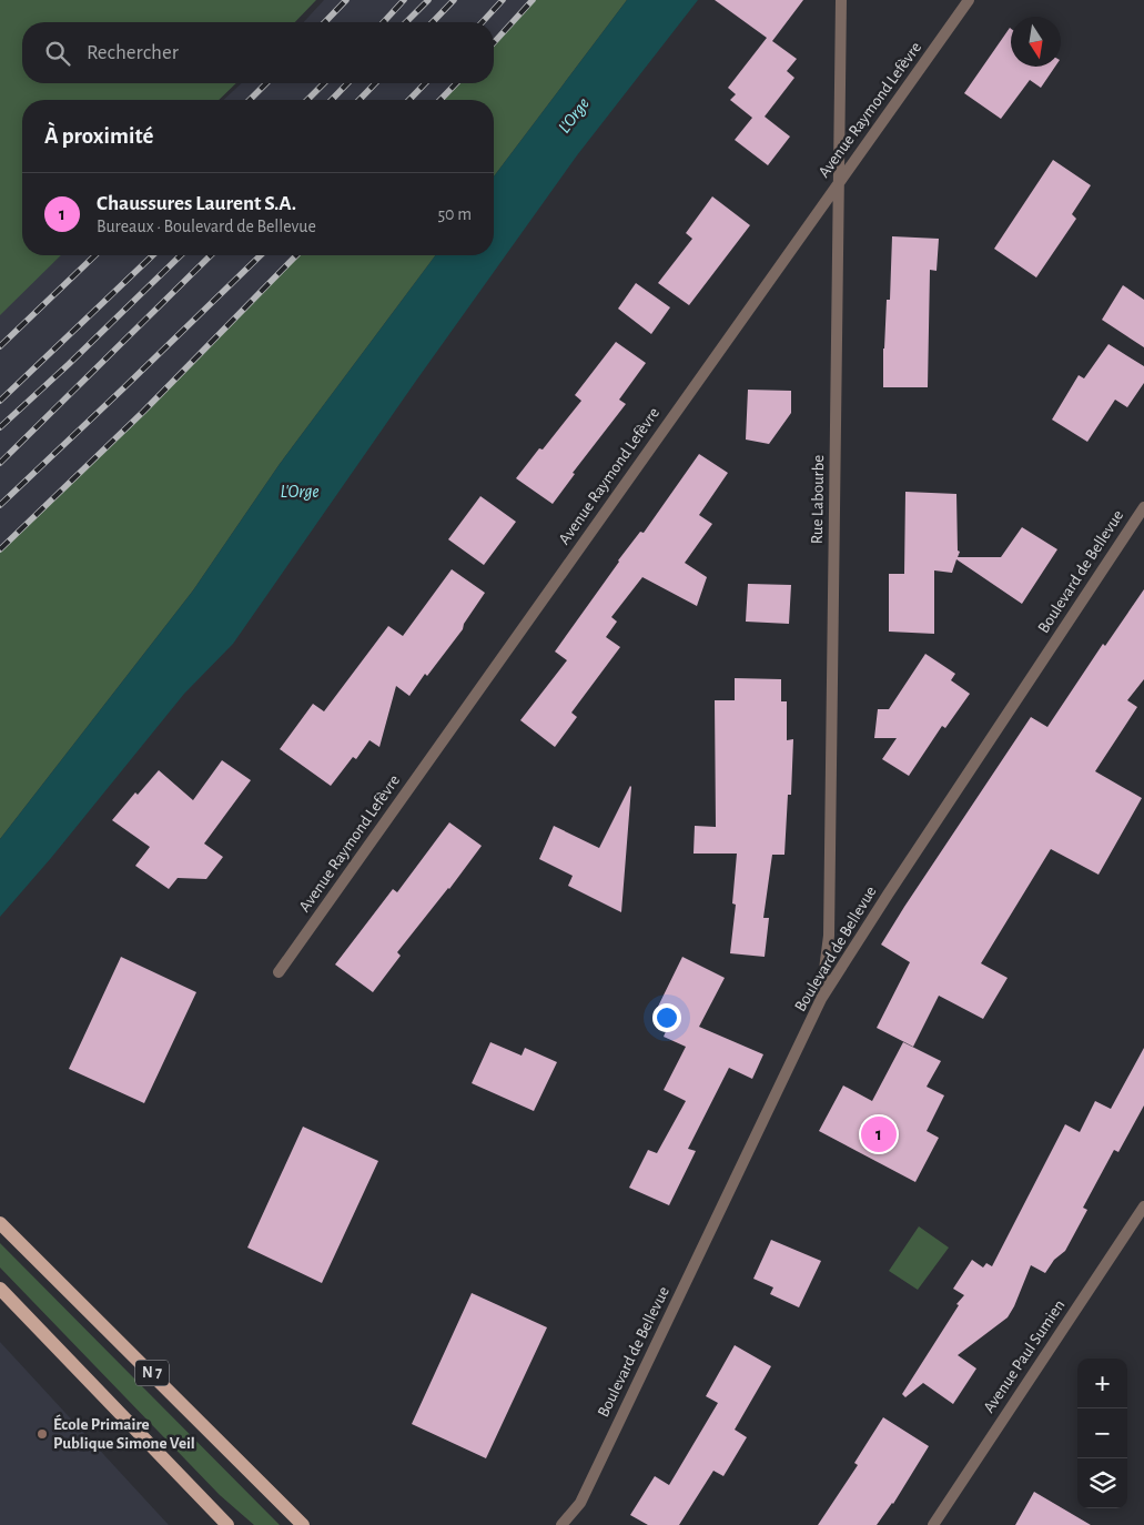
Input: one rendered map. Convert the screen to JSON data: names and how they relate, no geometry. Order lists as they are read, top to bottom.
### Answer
{
  "streets": {
    "main road": ["N 7"],
    "street": [
      "Avenue Raymond Lefèvre",
      "Rue Labourbe",
      "Boulevard de Bellevue",
      "Avenue Paul Sumien"
    ]
  },
  "crossings": [
    ["Avenue Raymond Lefèvre", "Rue Labourbe"],
    ["Rue Labourbe", "Boulevard de Bellevue"]
  ],
  "water": ["L'Orge"],
  "places": ["École Primaire Publique Simone Veil"],
  "north": "bottom",
  "page": {
    "search": "Rechercher",
    "heading": "À proximité",
    "list": [
      {
        "mark": "1",
        "name": "Chaussures Laurent S.A.",
        "note": "Bureaux · Boulevard de Bellevue",
        "value": "50 m"
      }
    ],
    "pins": "1",
    "map_buttons": ["+", "−"]
  }
}
